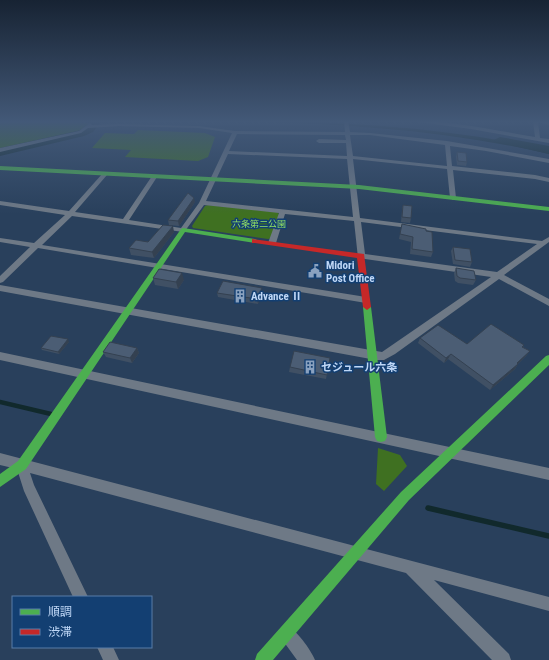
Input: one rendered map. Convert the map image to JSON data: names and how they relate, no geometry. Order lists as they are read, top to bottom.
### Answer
{
  "parks": ["六条第二公園"],
  "places": {
    "public building": ["Midori Post Office"],
    "building": ["Advance Ⅱ", "セジュール六条"]
  },
  "legend": ["順調", "渋滞"]
}
